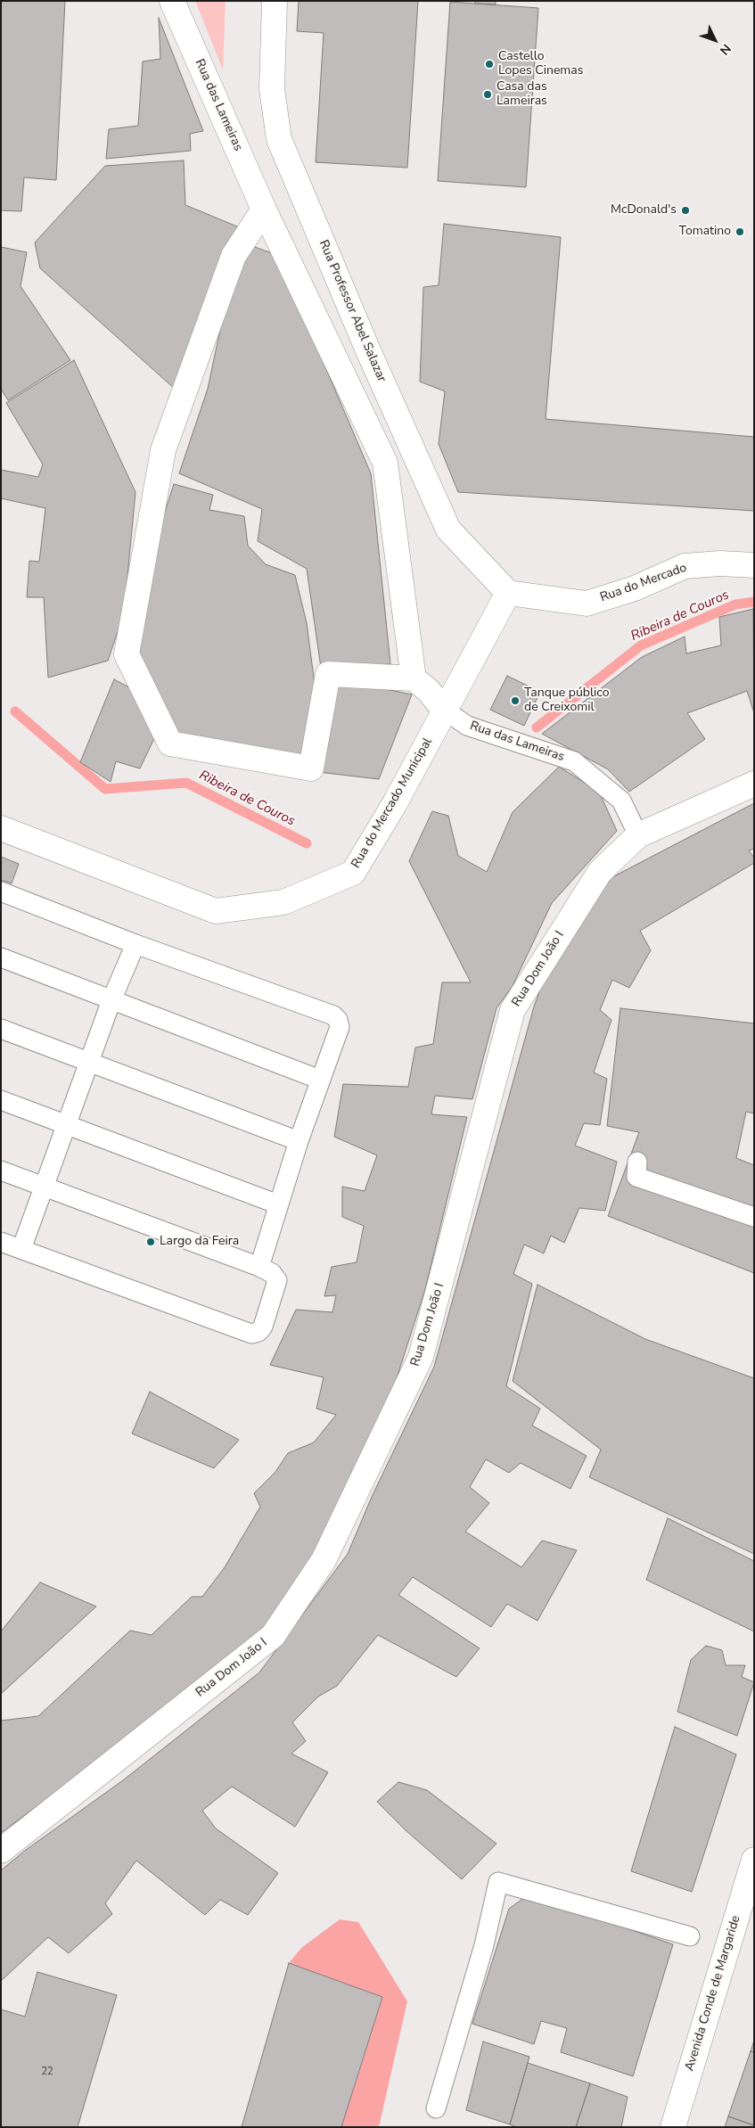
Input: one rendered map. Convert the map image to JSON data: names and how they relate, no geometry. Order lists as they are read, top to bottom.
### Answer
{
  "streets": {
    "street": [
      "Rua das Lameiras",
      "Rua Professor Abel Salazar",
      "Rua do Mercado",
      "Rua do Mercado Municipal",
      "Rua Dom João I",
      "Avenida Conde de Margaride"
    ]
  },
  "crossings": [
    ["Rua das Lameiras", "Rua do Mercado Municipal"],
    ["Rua das Lameiras", "Rua Dom João I"],
    ["Rua Professor Abel Salazar", "Rua do Mercado"],
    ["Rua Professor Abel Salazar", "Rua do Mercado Municipal"],
    ["Rua do Mercado", "Rua do Mercado Municipal"]
  ],
  "water": ["Ribeira de Couros"],
  "places": [
    "Castello Lopes Cinemas",
    "Casa das Lameiras",
    "McDonald's",
    "Tomatino",
    "Tanque público de Creixomil",
    "Largo da Feira"
  ],
  "house_numbers": ["22"],
  "north": "bottom right"
}
